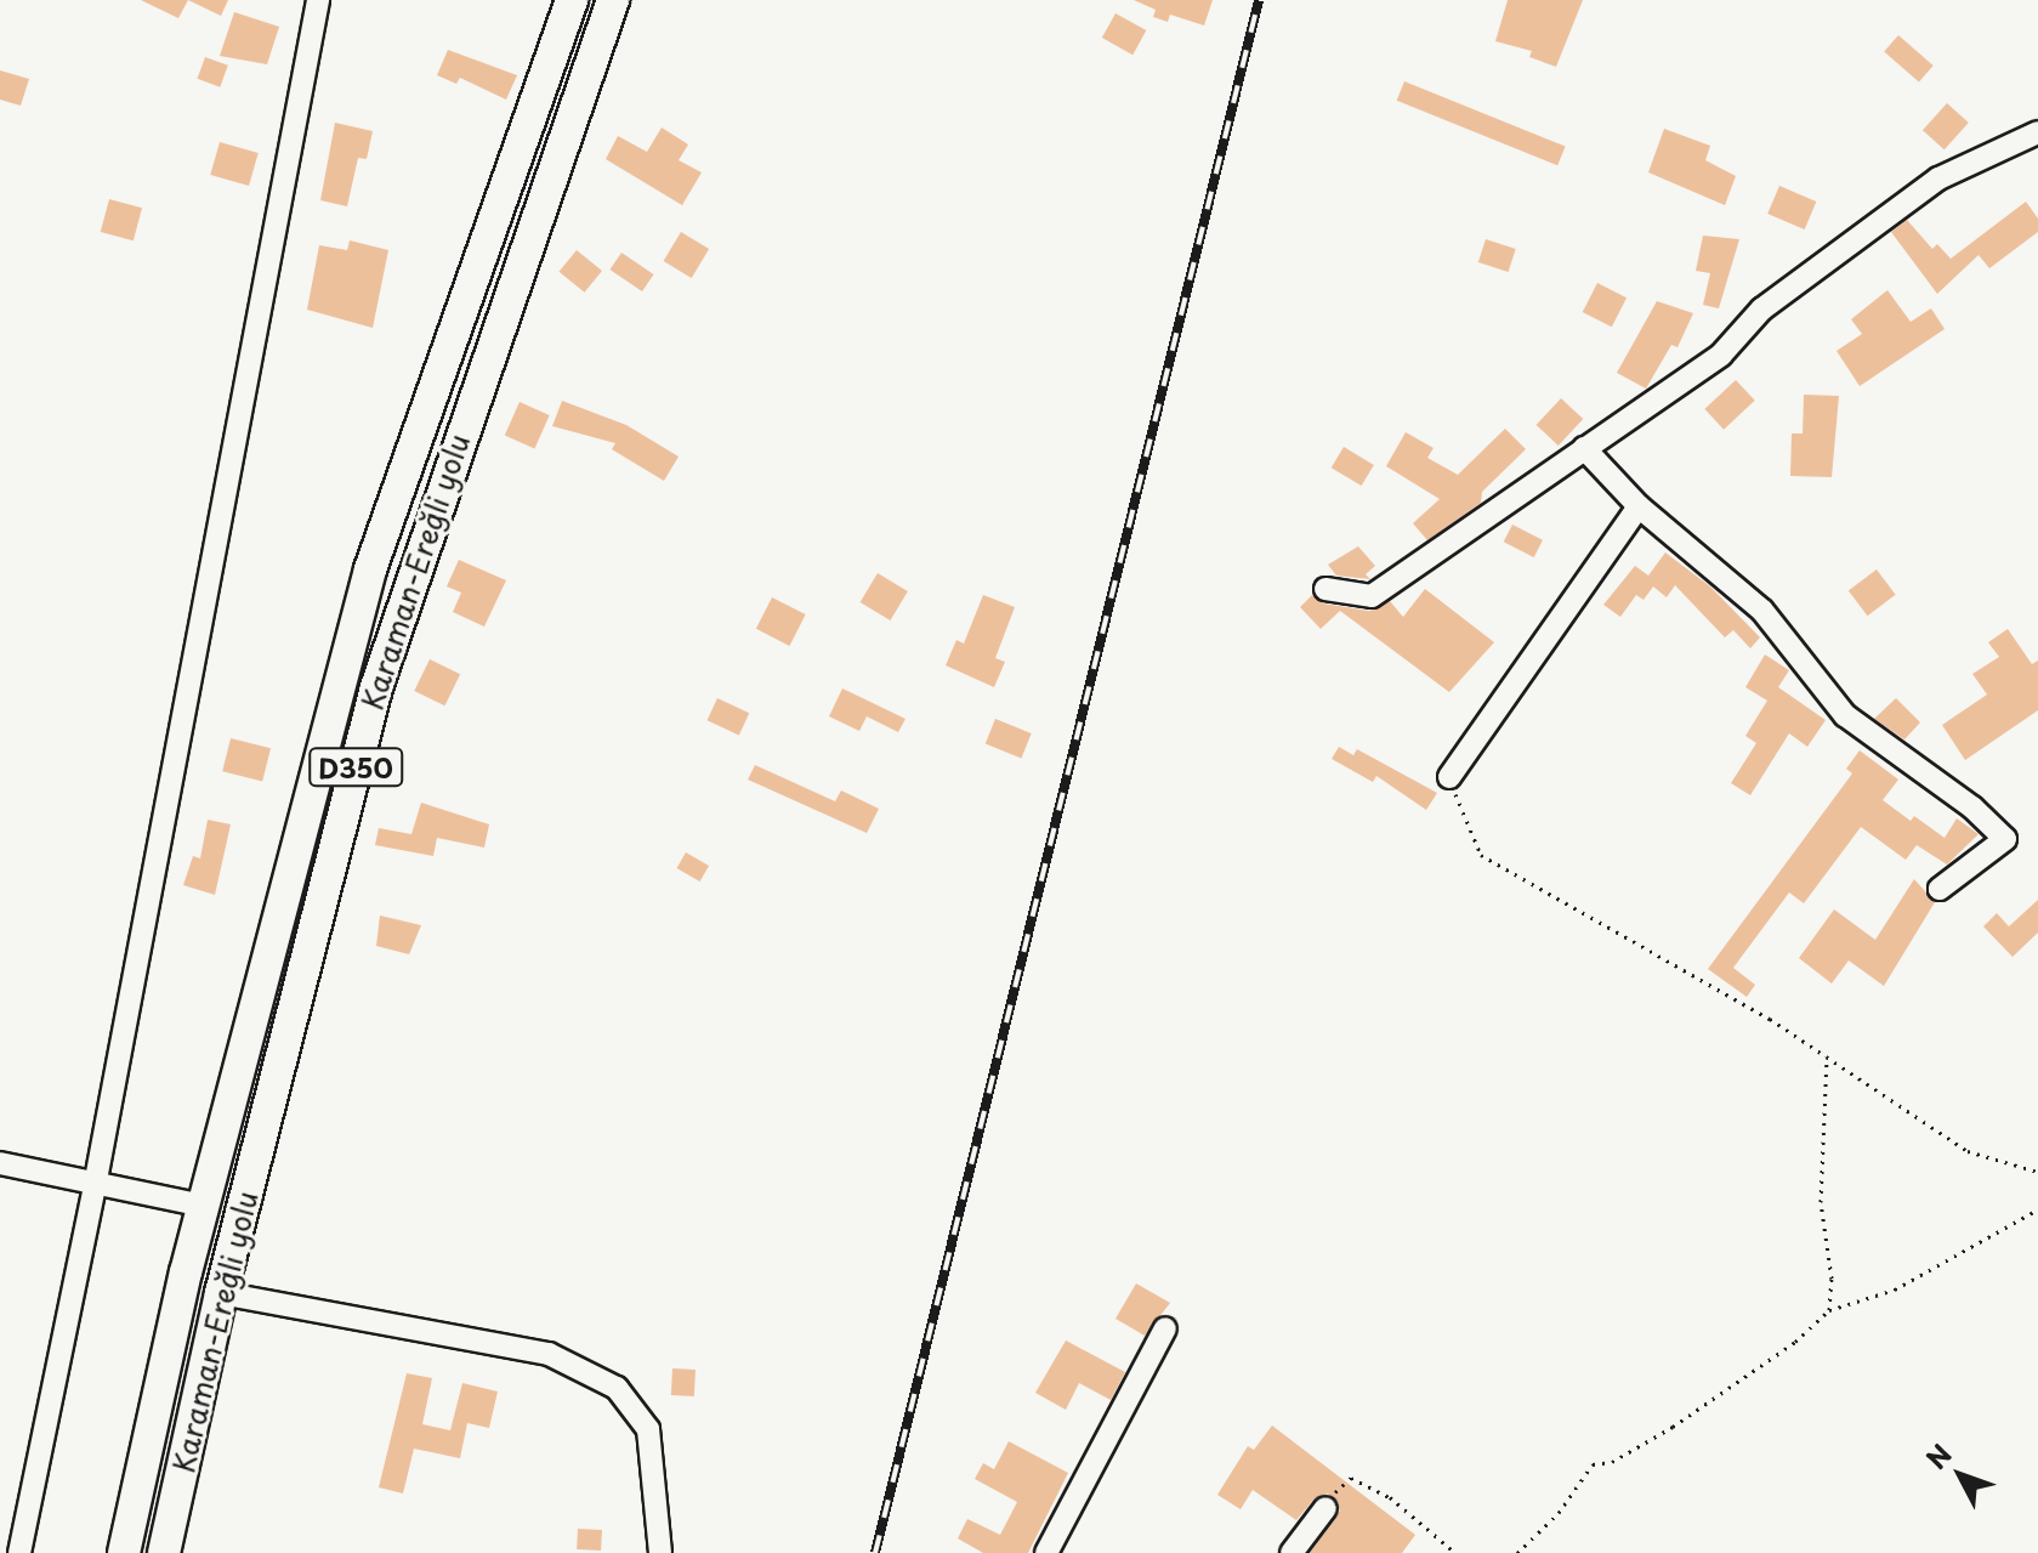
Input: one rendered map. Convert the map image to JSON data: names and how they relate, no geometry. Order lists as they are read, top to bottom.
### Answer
{
  "streets": {
    "highway": ["Karaman-Ereğli yolu", "D350"]
  },
  "north": "top left"
}
